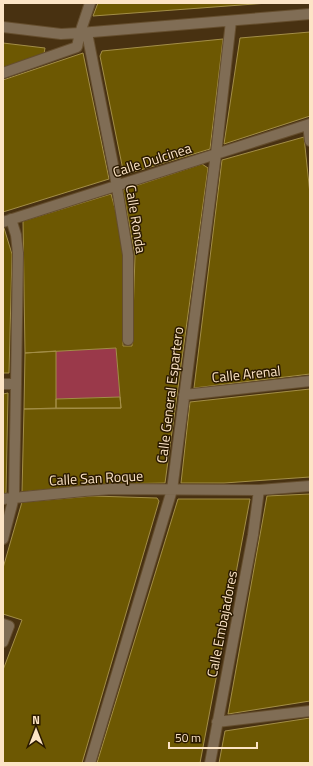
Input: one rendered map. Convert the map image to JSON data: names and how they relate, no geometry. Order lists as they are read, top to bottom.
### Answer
{
  "streets": {
    "street": [
      "Calle Dulcinea",
      "Calle Ronda",
      "Calle Arenal",
      "Calle General Espartero",
      "Calle San Roque",
      "Calle Embajadores"
    ]
  },
  "crossings": [
    ["Calle Dulcinea", "Calle Ronda"],
    ["Calle Dulcinea", "Calle General Espartero"],
    ["Calle Arenal", "Calle General Espartero"],
    ["Calle General Espartero", "Calle San Roque"],
    ["Calle San Roque", "Calle Embajadores"]
  ],
  "scale_bar": "50 m",
  "north": "top"
}
